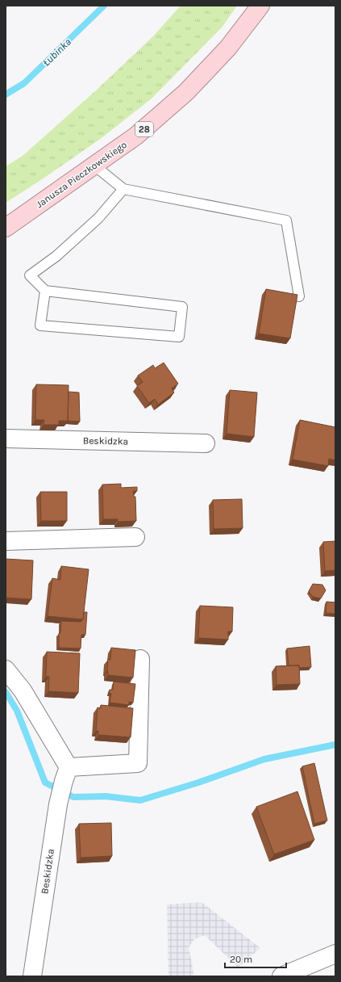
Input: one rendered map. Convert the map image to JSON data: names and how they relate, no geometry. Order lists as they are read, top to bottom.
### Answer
{
  "streets": {
    "main road": ["28", "Janusza Pieczkowskiego"],
    "street": ["Beskidzka"]
  },
  "water": ["Łubinka"],
  "scale_bar": "20 m"
}
